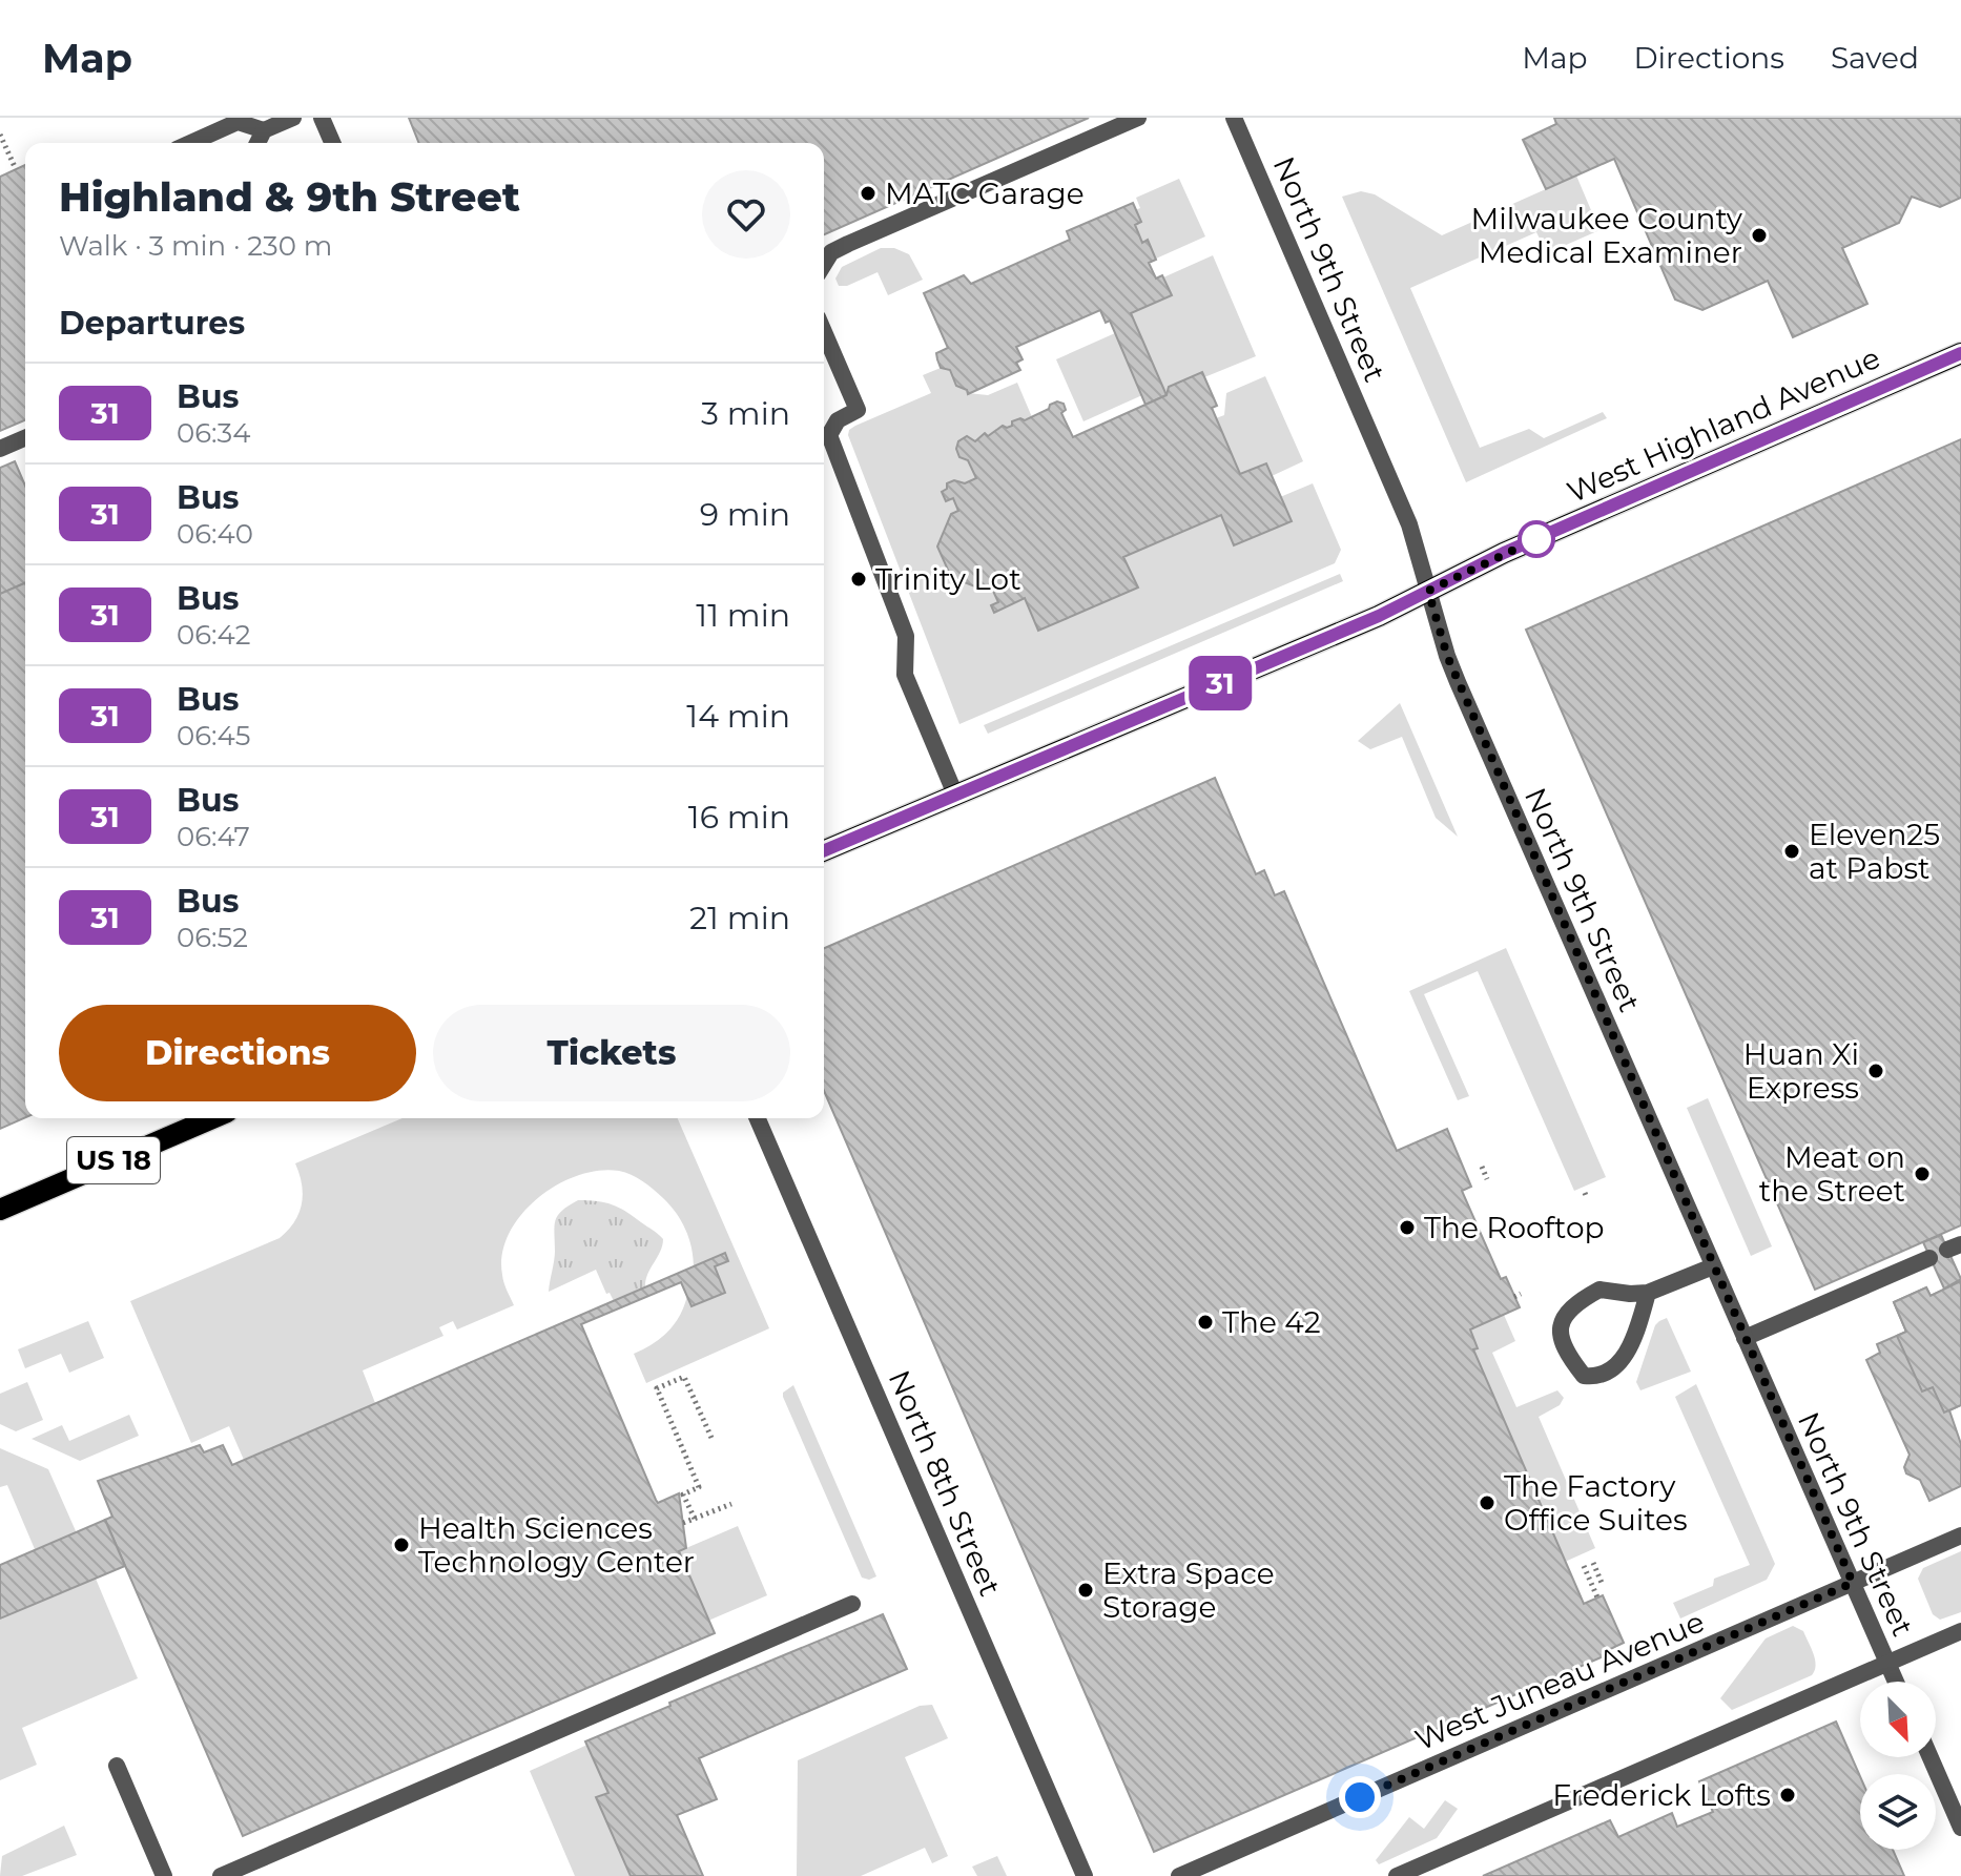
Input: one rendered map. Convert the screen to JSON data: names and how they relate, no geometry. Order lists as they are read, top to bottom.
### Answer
{
  "streets": {
    "main road": ["West Highland Avenue", "US 18"],
    "street": ["North 9th Street", "North 8th Street", "West Juneau Avenue"]
  },
  "crossings": [
    ["North 9th Street", "West Highland Avenue"],
    ["North 9th Street", "West Juneau Avenue"]
  ],
  "places": [
    "MATC Garage",
    "Milwaukee County Medical Examiner",
    "Trinity Lot",
    "Eleven25 at Pabst",
    "Huan Xi Express",
    "Meat on the Street",
    "The Rooftop",
    "The 42",
    "The Factory Office Suites",
    "Health Sciences Technology Center",
    "Extra Space Storage",
    "Frederick Lofts"
  ],
  "lines": ["bus line 31"],
  "north": "bottom right",
  "page": {
    "header": "Map",
    "nav": ["Map", "Directions", "Saved"],
    "on_map": "31",
    "heading": [
      ["Highland & 9th Street", "Walk · 3 min · 230 m"],
      "Departures"
    ],
    "list": [
      {
        "mark": "31",
        "name": "Bus",
        "note": "06:34",
        "value": "3 min"
      },
      {
        "mark": "31",
        "name": "Bus",
        "note": "06:40",
        "value": "9 min"
      },
      {
        "mark": "31",
        "name": "Bus",
        "note": "06:42",
        "value": "11 min"
      },
      {
        "mark": "31",
        "name": "Bus",
        "note": "06:45",
        "value": "14 min"
      },
      {
        "mark": "31",
        "name": "Bus",
        "note": "06:47",
        "value": "16 min"
      },
      {
        "mark": "31",
        "name": "Bus",
        "note": "06:52",
        "value": "21 min"
      }
    ],
    "buttons": ["Directions", "Tickets"]
  }
}
